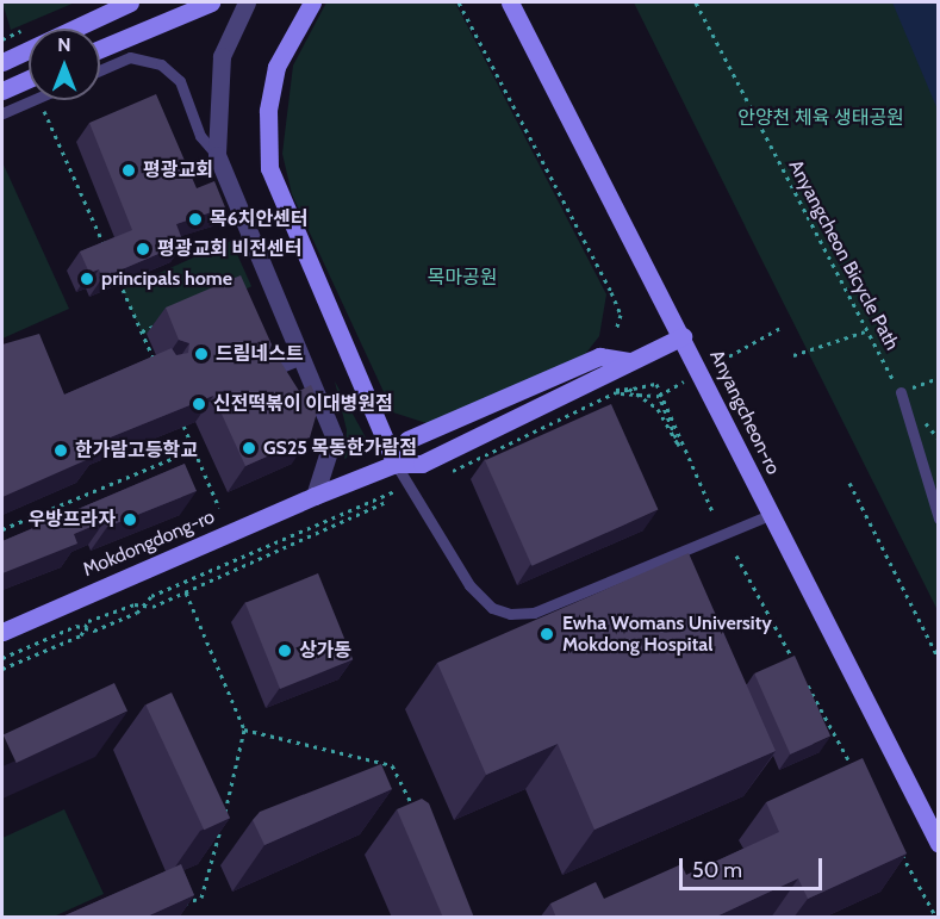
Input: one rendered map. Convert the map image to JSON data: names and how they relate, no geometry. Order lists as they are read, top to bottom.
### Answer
{
  "streets": {
    "main road": ["Anyangcheon-ro", "Mokdongdong-ro"],
    "path": ["Anyangcheon Bicycle Path"]
  },
  "crossings": [
    ["Anyangcheon-ro", "Mokdongdong-ro"]
  ],
  "parks": ["안양천 체육 생태공원", "목마공원"],
  "places": [
    "평광교회",
    "목6치안센터",
    "평광교회 비전센터",
    "principals home",
    "드림네스트",
    "신전떡볶이 이대병원점",
    "GS25 목동한가람점",
    "한가람고등학교",
    "우방프라자",
    "Ewha Womans University Mokdong Hospital",
    "상가동"
  ],
  "scale_bar": "50 m",
  "north": "top"
}
